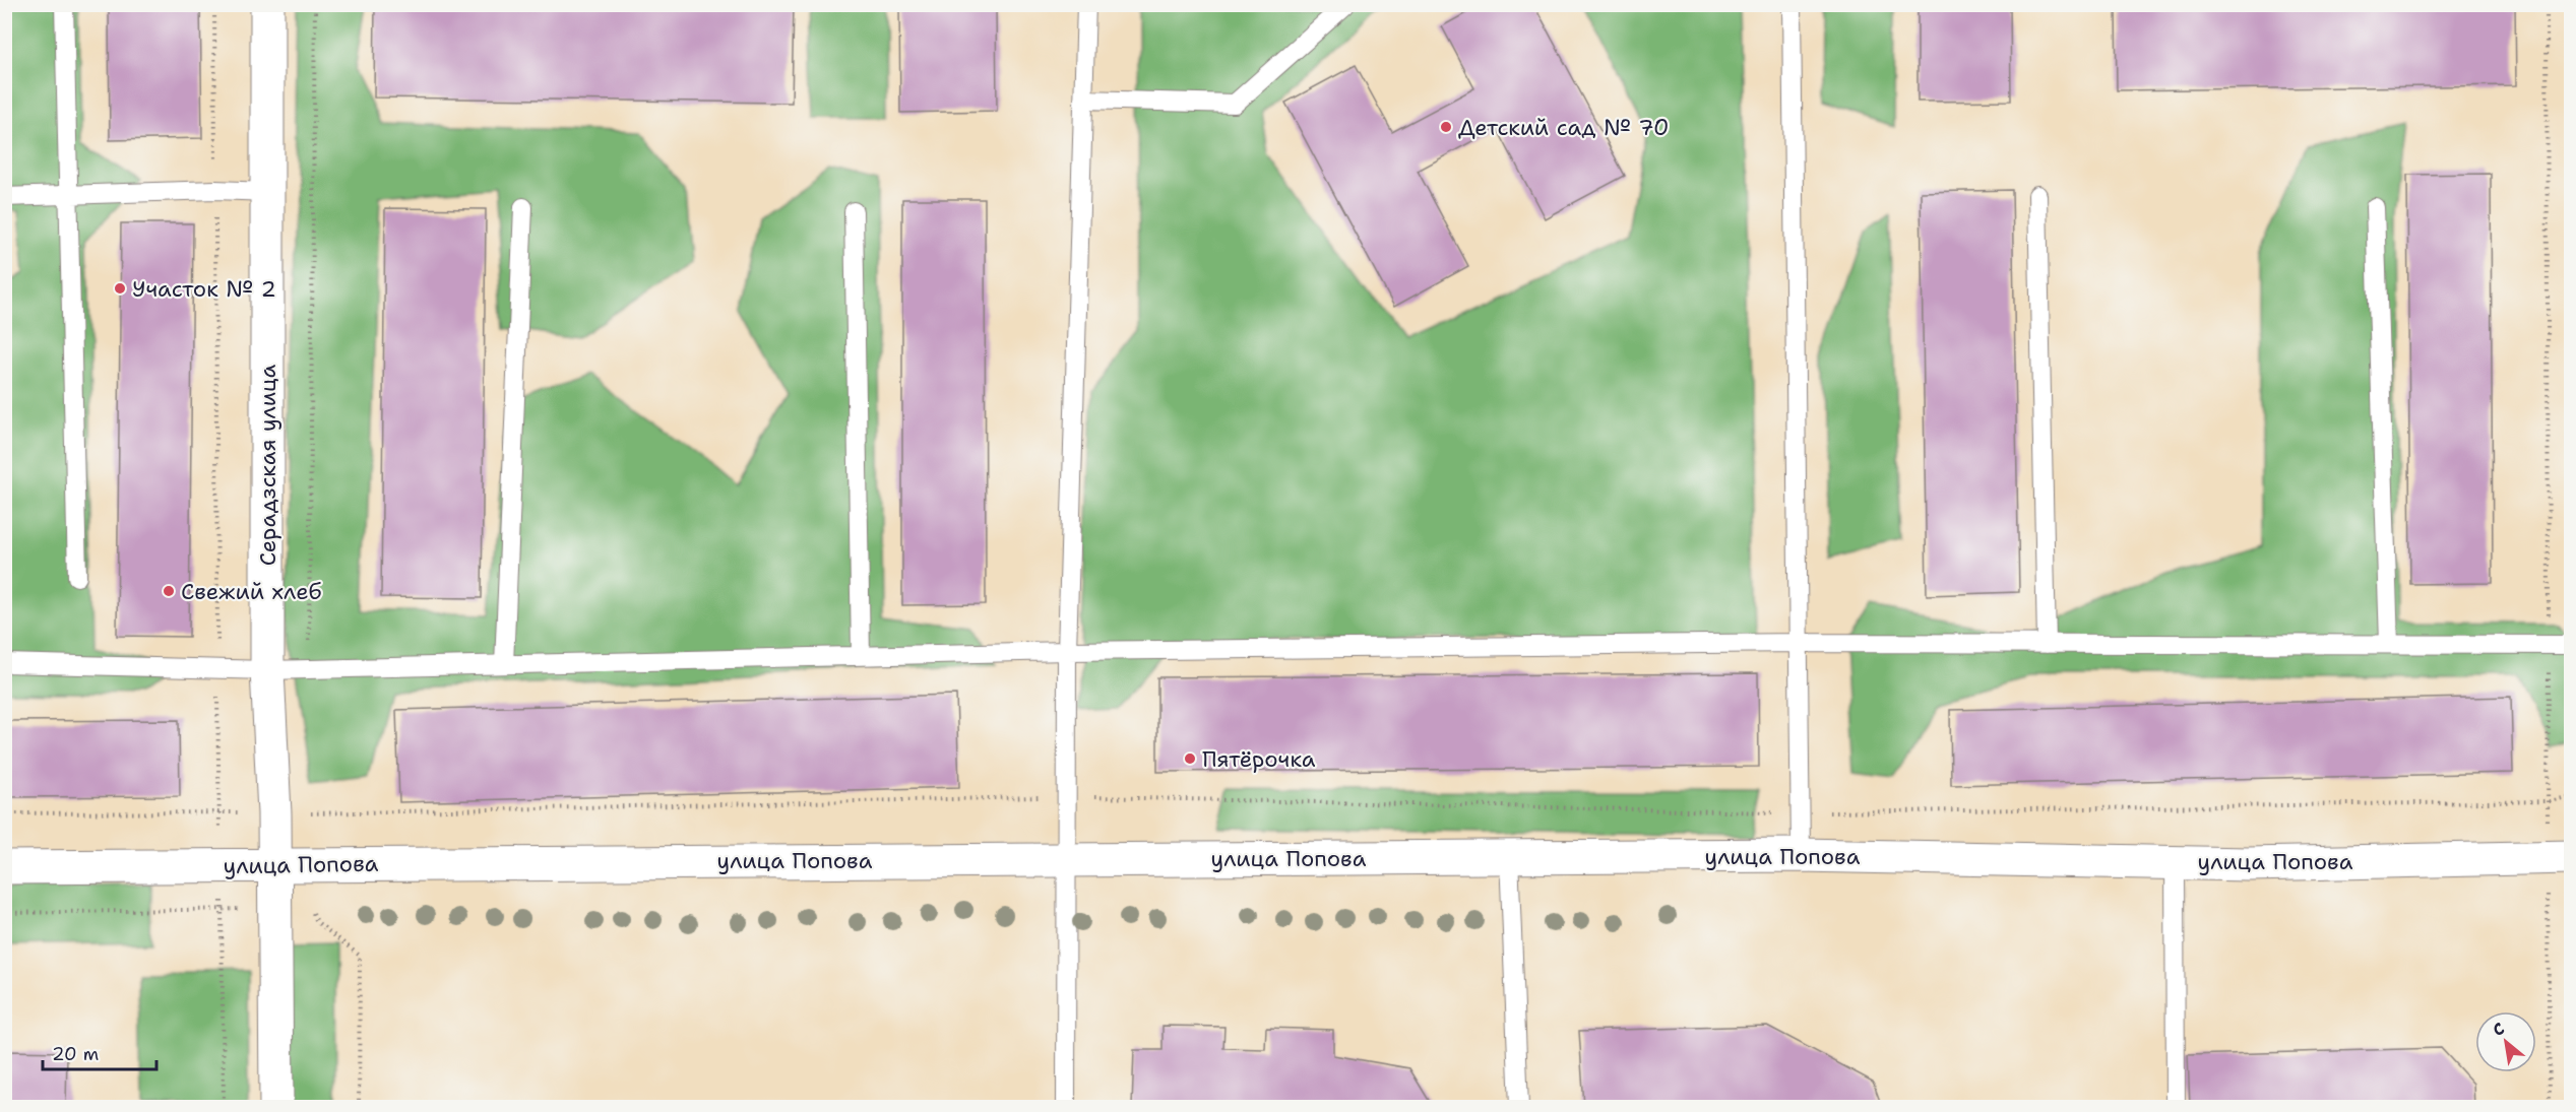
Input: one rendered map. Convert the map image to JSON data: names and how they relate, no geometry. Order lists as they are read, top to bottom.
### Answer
{
  "streets": {
    "street": ["Серадзская улица", "улица Попова"]
  },
  "crossings": [
    ["Серадзская улица", "улица Попова"]
  ],
  "places": [
    "Детский сад № 70",
    "Участок № 2",
    "Свежий хлеб",
    "Пятёрочка"
  ],
  "scale_bar": "20 m",
  "north": "top left"
}
